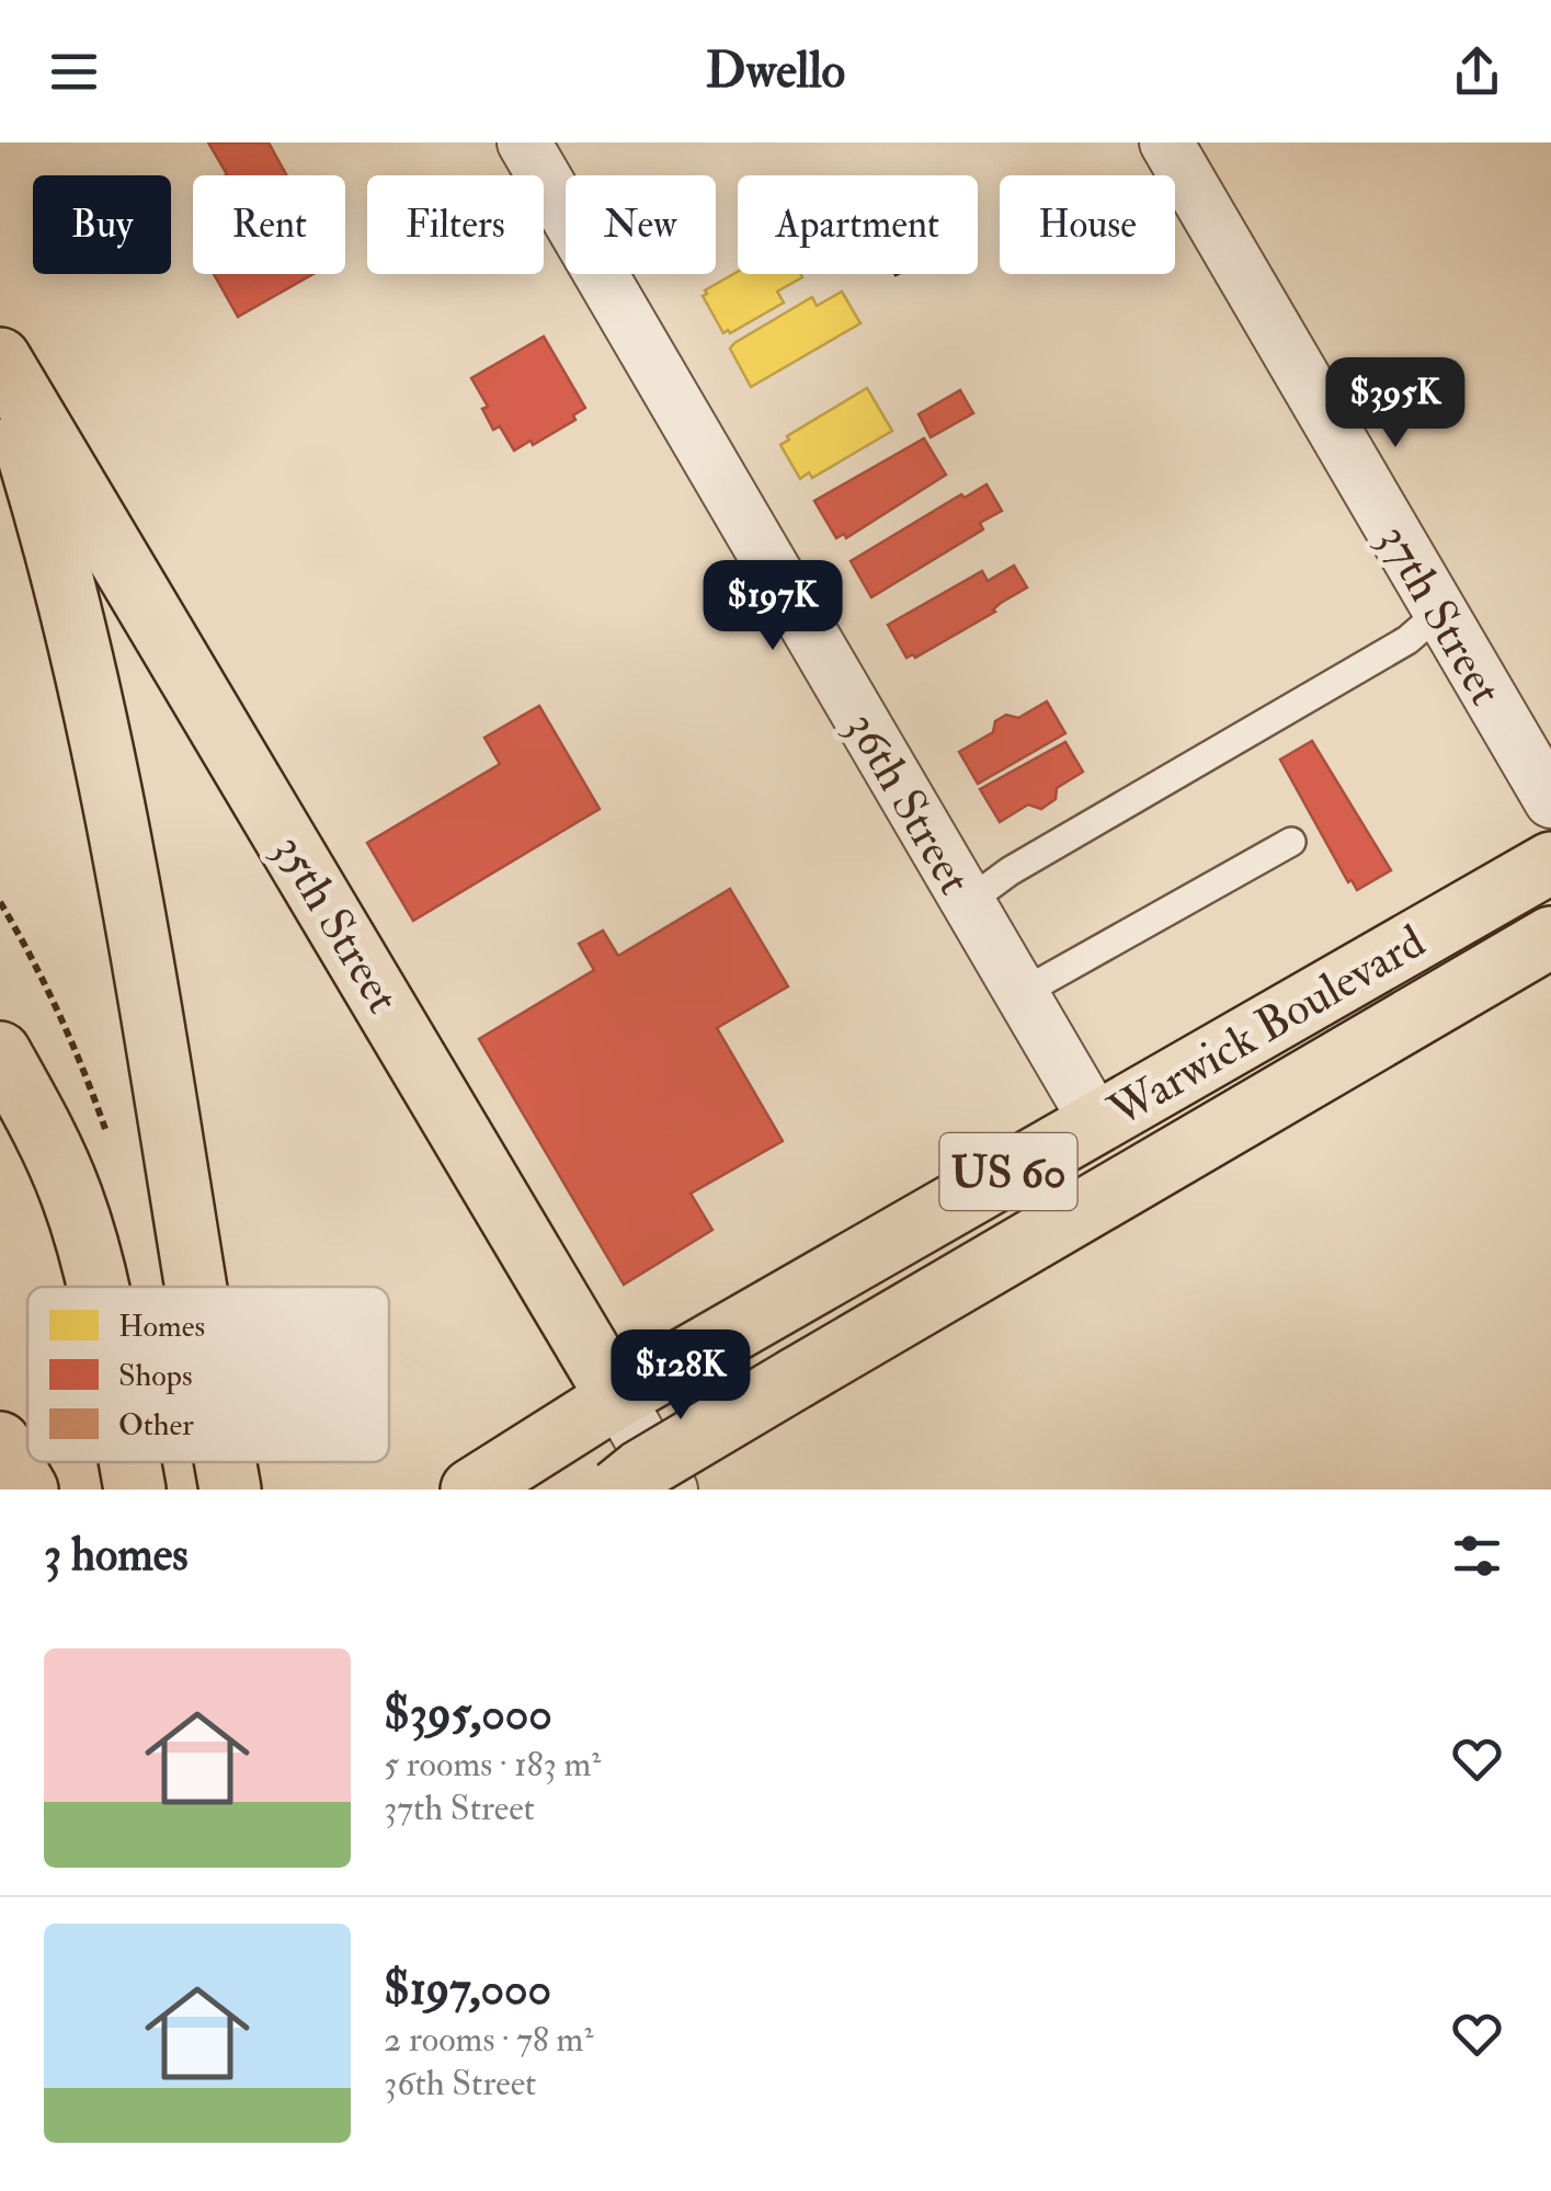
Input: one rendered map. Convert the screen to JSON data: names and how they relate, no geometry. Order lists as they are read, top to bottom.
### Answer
{
  "streets": {
    "main road": ["35th Street", "Warwick Boulevard", "US 60"],
    "street": ["37th Street", "36th Street"]
  },
  "crossings": [
    ["36th Street", "Warwick Boulevard"],
    ["35th Street", "Warwick Boulevard"]
  ],
  "legend": ["Homes", "Shops", "Other"],
  "page": {
    "header": "Dwello",
    "chip": [
      "Buy",
      "Rent",
      "Filters",
      "New",
      "Apartment",
      "House"
    ],
    "price": ["$395K", "$197K", "$128K"],
    "heading": "3 homes",
    "list": [
      {
        "name": "$395,000",
        "note": "5 rooms · 183 m² · 37th Street"
      },
      {
        "name": "$197,000",
        "note": "2 rooms · 78 m² · 36th Street"
      }
    ]
  }
}
